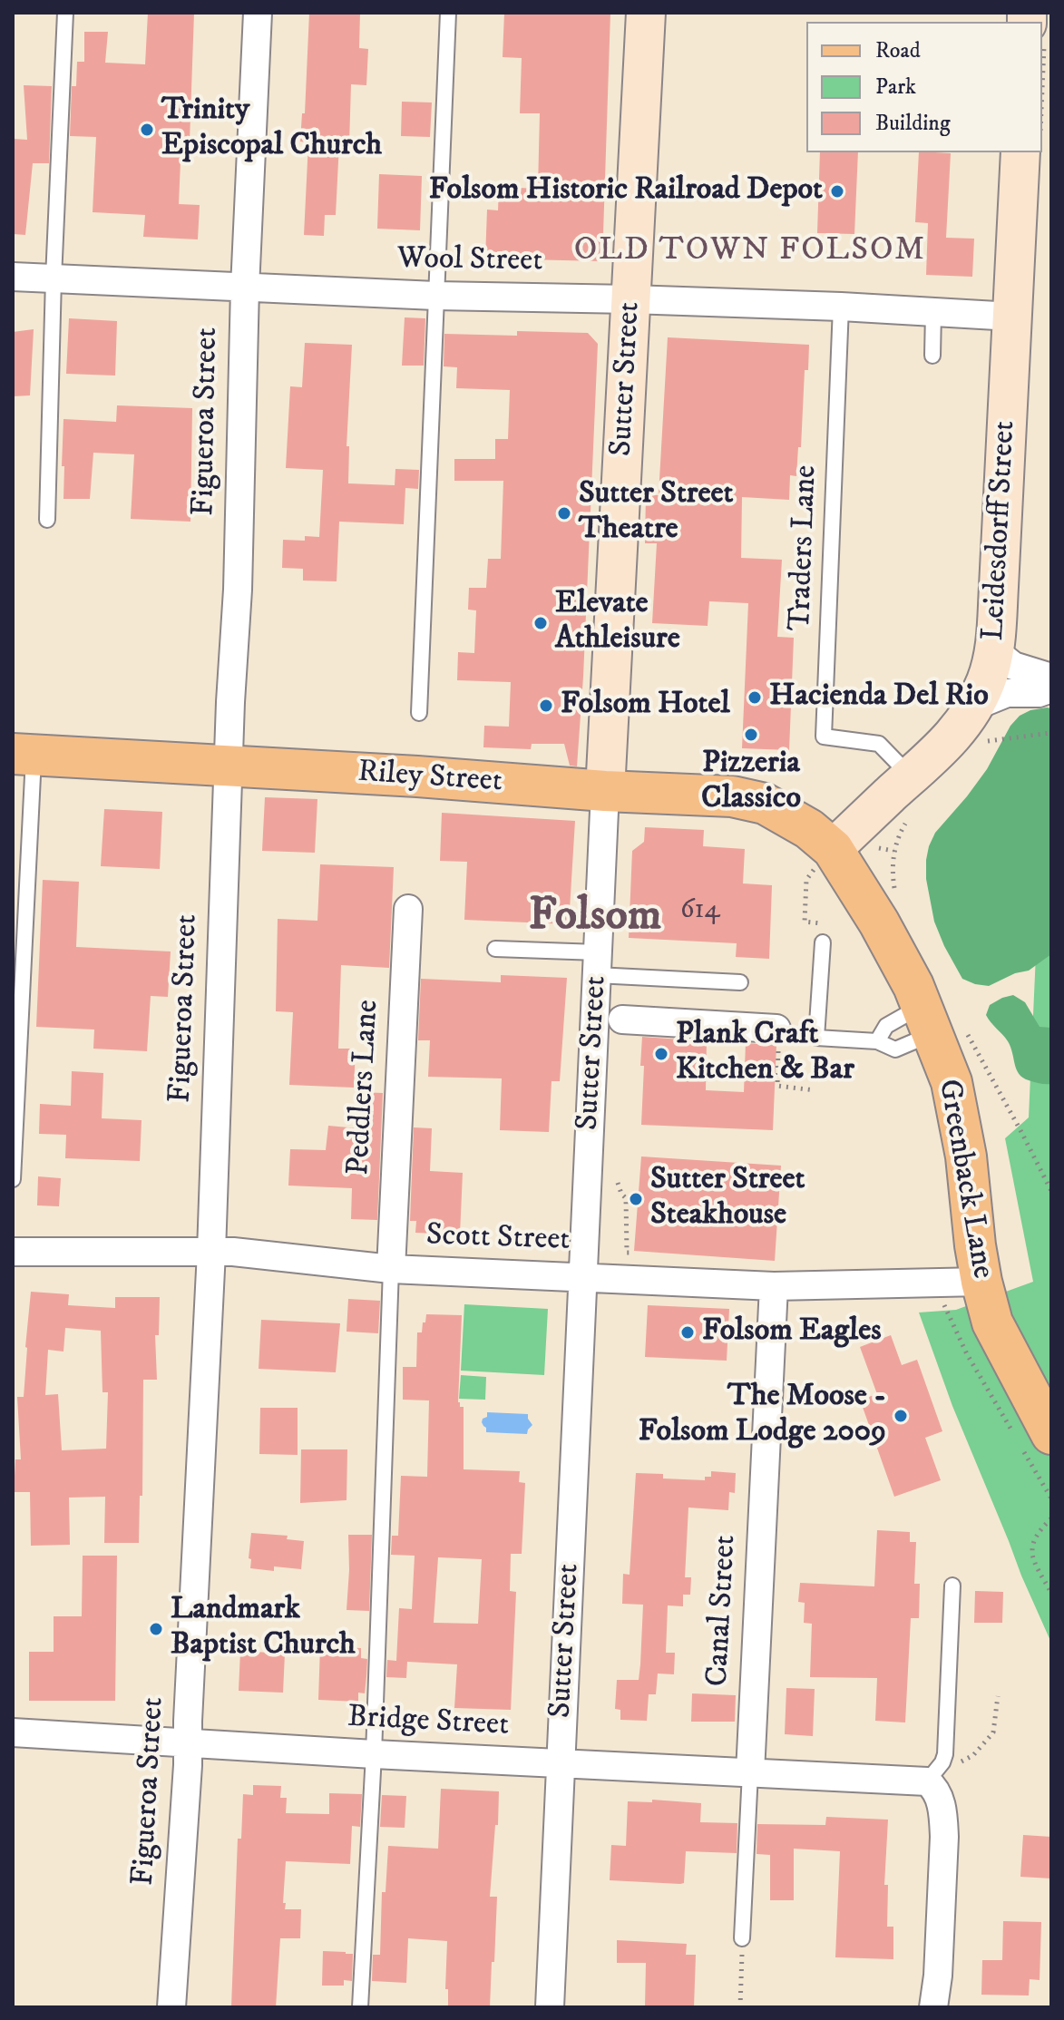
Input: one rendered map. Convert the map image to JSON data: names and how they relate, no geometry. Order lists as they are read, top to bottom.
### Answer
{
  "streets": {
    "main road": ["Riley Street", "Greenback Lane"],
    "street": [
      "Wool Street",
      "Sutter Street",
      "Figueroa Street",
      "Leidesdorff Street",
      "Peddlers Lane",
      "Scott Street",
      "Canal Street",
      "Bridge Street"
    ],
    "lane": ["Traders Lane"]
  },
  "crossings": [
    ["Wool Street", "Sutter Street"],
    ["Wool Street", "Figueroa Street"],
    ["Wool Street", "Leidesdorff Street"],
    ["Wool Street", "Traders Lane"],
    ["Sutter Street", "Riley Street"],
    ["Sutter Street", "Scott Street"],
    ["Sutter Street", "Bridge Street"],
    ["Figueroa Street", "Riley Street"],
    ["Figueroa Street", "Scott Street"],
    ["Figueroa Street", "Bridge Street"],
    ["Leidesdorff Street", "Traders Lane"],
    ["Leidesdorff Street", "Riley Street"],
    ["Leidesdorff Street", "Greenback Lane"],
    ["Riley Street", "Greenback Lane"],
    ["Peddlers Lane", "Scott Street"],
    ["Greenback Lane", "Scott Street"],
    ["Scott Street", "Canal Street"],
    ["Canal Street", "Bridge Street"]
  ],
  "districts": ["OLD TOWN FOLSOM", "Folsom"],
  "places": [
    "Trinity Episcopal Church",
    "Folsom Historic Railroad Depot",
    "Sutter Street Theatre",
    "Elevate Athleisure",
    "Hacienda Del Rio",
    "Folsom Hotel",
    "Pizzeria Classico",
    "Plank Craft Kitchen & Bar",
    "Sutter Street Steakhouse",
    "Folsom Eagles",
    "The Moose - Folsom Lodge 2009",
    "Landmark Baptist Church"
  ],
  "house_numbers": ["614"],
  "legend": ["Road", "Park", "Building"]
}
